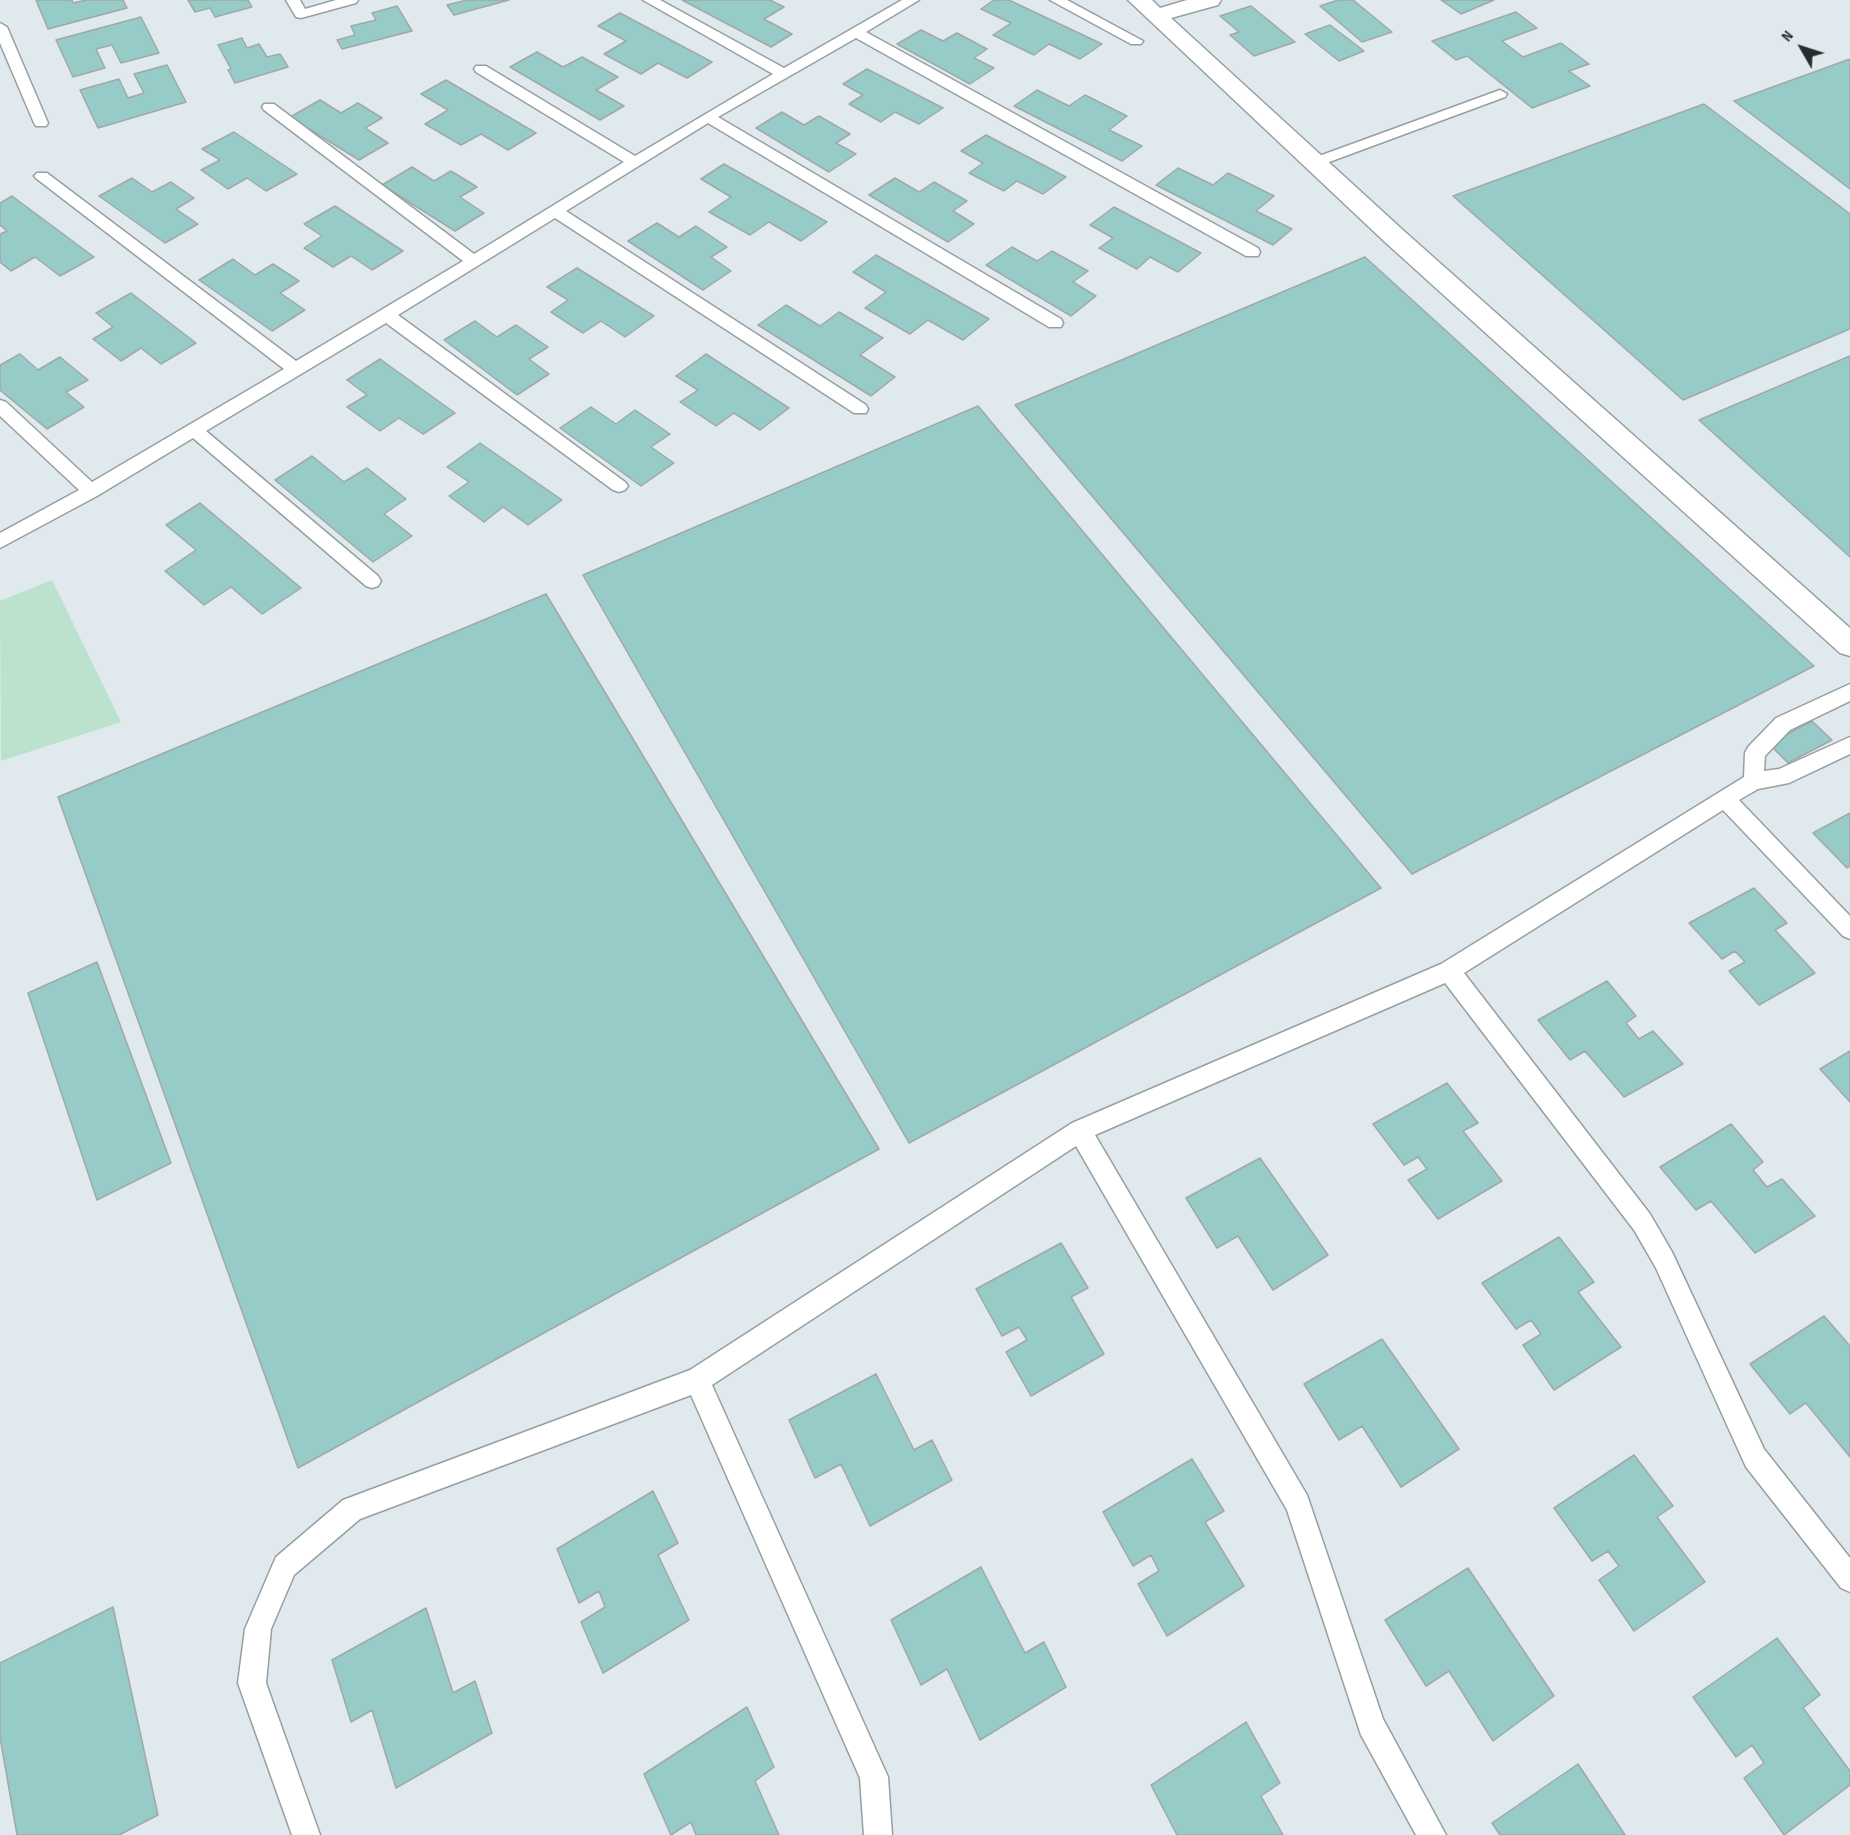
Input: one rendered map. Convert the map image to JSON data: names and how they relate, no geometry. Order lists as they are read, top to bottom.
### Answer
{
  "north": "top left"
}
